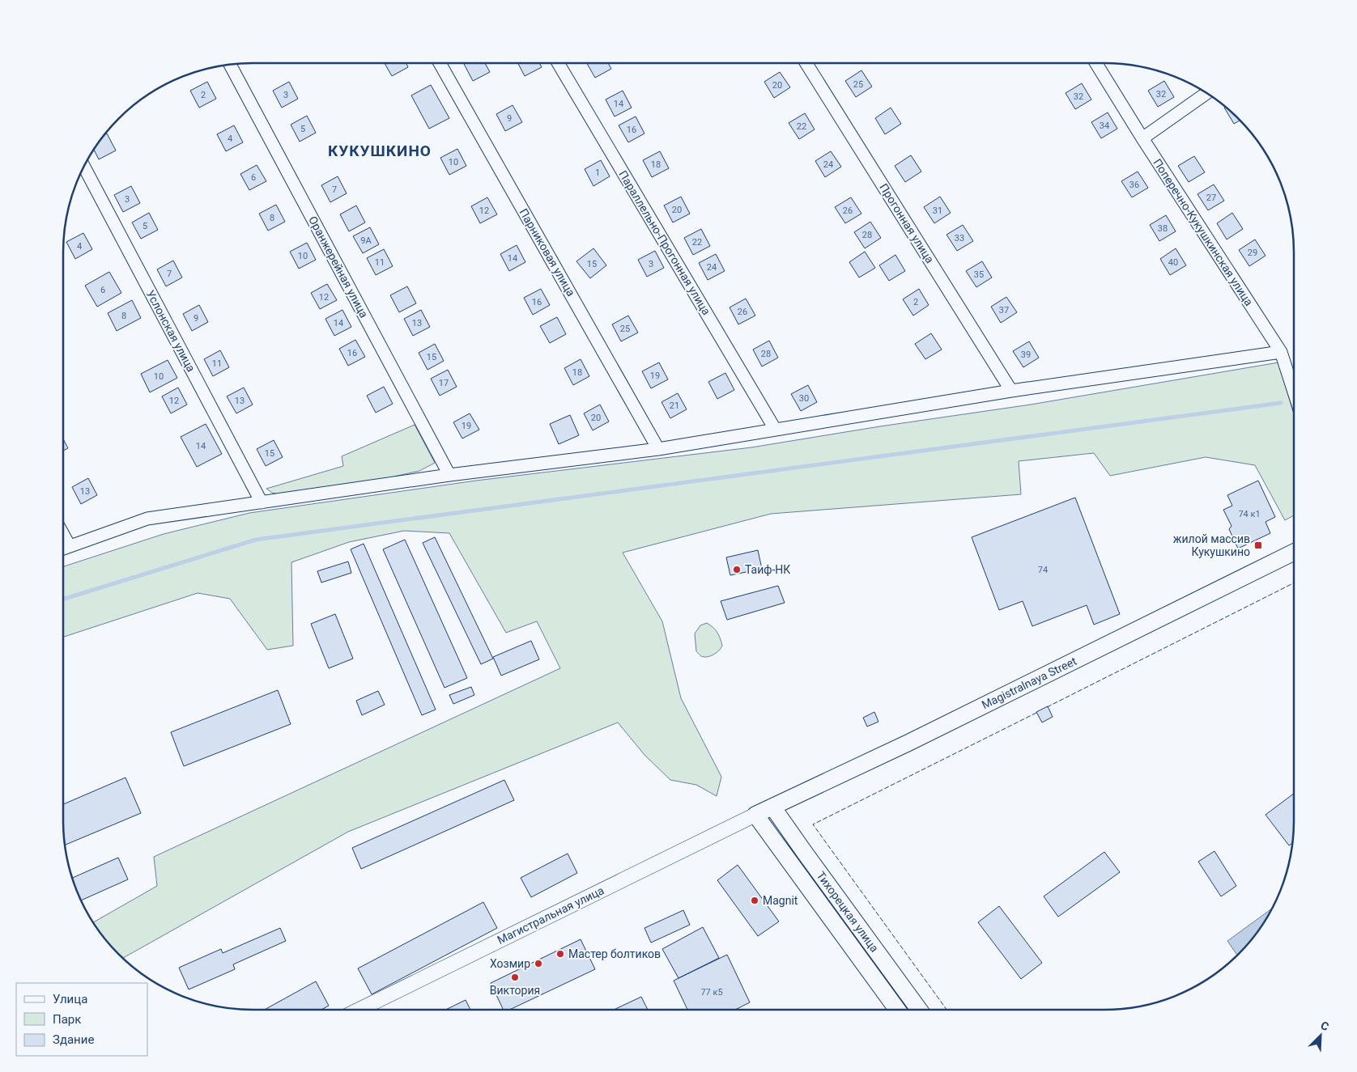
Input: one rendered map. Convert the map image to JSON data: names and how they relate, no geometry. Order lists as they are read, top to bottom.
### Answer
{
  "streets": {
    "main road": ["Magistralnaya Street", "Тихорецкая улица"],
    "street": [
      "Прогонная улица",
      "Поперечно-Кукушкинская улица",
      "Параллельно-Прогонная улица",
      "Парниковая улица",
      "Оранжерейная улица",
      "Услонская улица",
      "Магистральная улица"
    ]
  },
  "crossings": [
    ["Magistralnaya Street", "Тихорецкая улица"],
    ["Magistralnaya Street", "Магистральная улица"],
    ["Тихорецкая улица", "Магистральная улица"]
  ],
  "districts": ["КУКУШКИНО"],
  "places": {
    "transit": ["жилой массив Кукушкино"],
    "other": [
      "Таиф-НК",
      "Magnit",
      "Мастер болтиков",
      "Хозмир",
      "Виктория"
    ]
  },
  "house_numbers": [
    "25",
    "20",
    "32",
    "2",
    "3",
    "32",
    "14",
    "9",
    "34",
    "22",
    "5",
    "16",
    "4",
    "10",
    "18",
    "24",
    "1",
    "6",
    "36",
    "7",
    "27",
    "3",
    "20",
    "12",
    "26",
    "31",
    "8",
    "5",
    "38",
    "28",
    "33",
    "9А",
    "22",
    "4",
    "29",
    "10",
    "14",
    "11",
    "40",
    "15",
    "3",
    "24",
    "7",
    "35",
    "6",
    "12",
    "16",
    "2",
    "37",
    "26",
    "8",
    "9",
    "14",
    "13",
    "25",
    "16",
    "28",
    "39",
    "15",
    "11",
    "18",
    "19",
    "10",
    "17",
    "30",
    "12",
    "13",
    "21",
    "20",
    "19",
    "14",
    "15",
    "13",
    "74 к1",
    "74",
    "77 к5"
  ],
  "legend": ["Улица", "Парк", "Здание"],
  "north": "top right"
}
